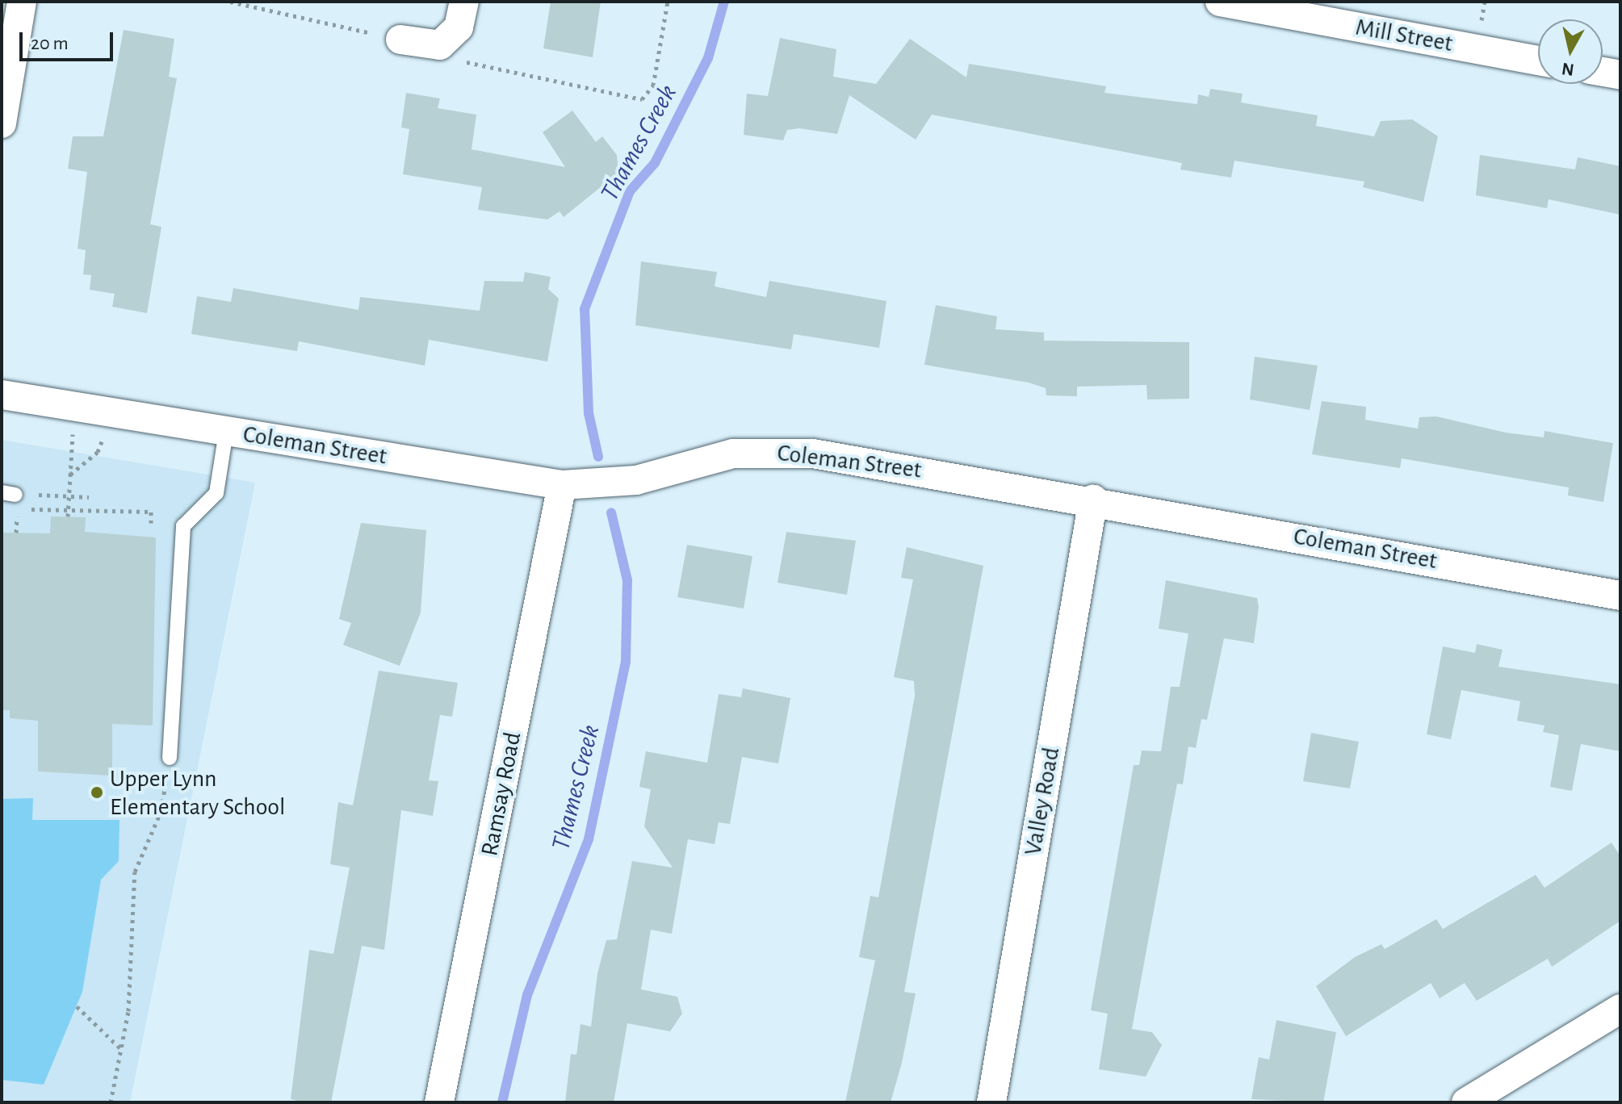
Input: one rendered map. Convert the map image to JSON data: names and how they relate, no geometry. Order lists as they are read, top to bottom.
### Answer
{
  "streets": {
    "street": [
      "Mill Street",
      "Coleman Street",
      "Ramsay Road",
      "Valley Road"
    ]
  },
  "crossings": [
    ["Coleman Street", "Ramsay Road"],
    ["Coleman Street", "Valley Road"]
  ],
  "water": ["Thames Creek"],
  "places": ["Upper Lynn Elementary School"],
  "scale_bar": "20 m",
  "north": "bottom"
}
